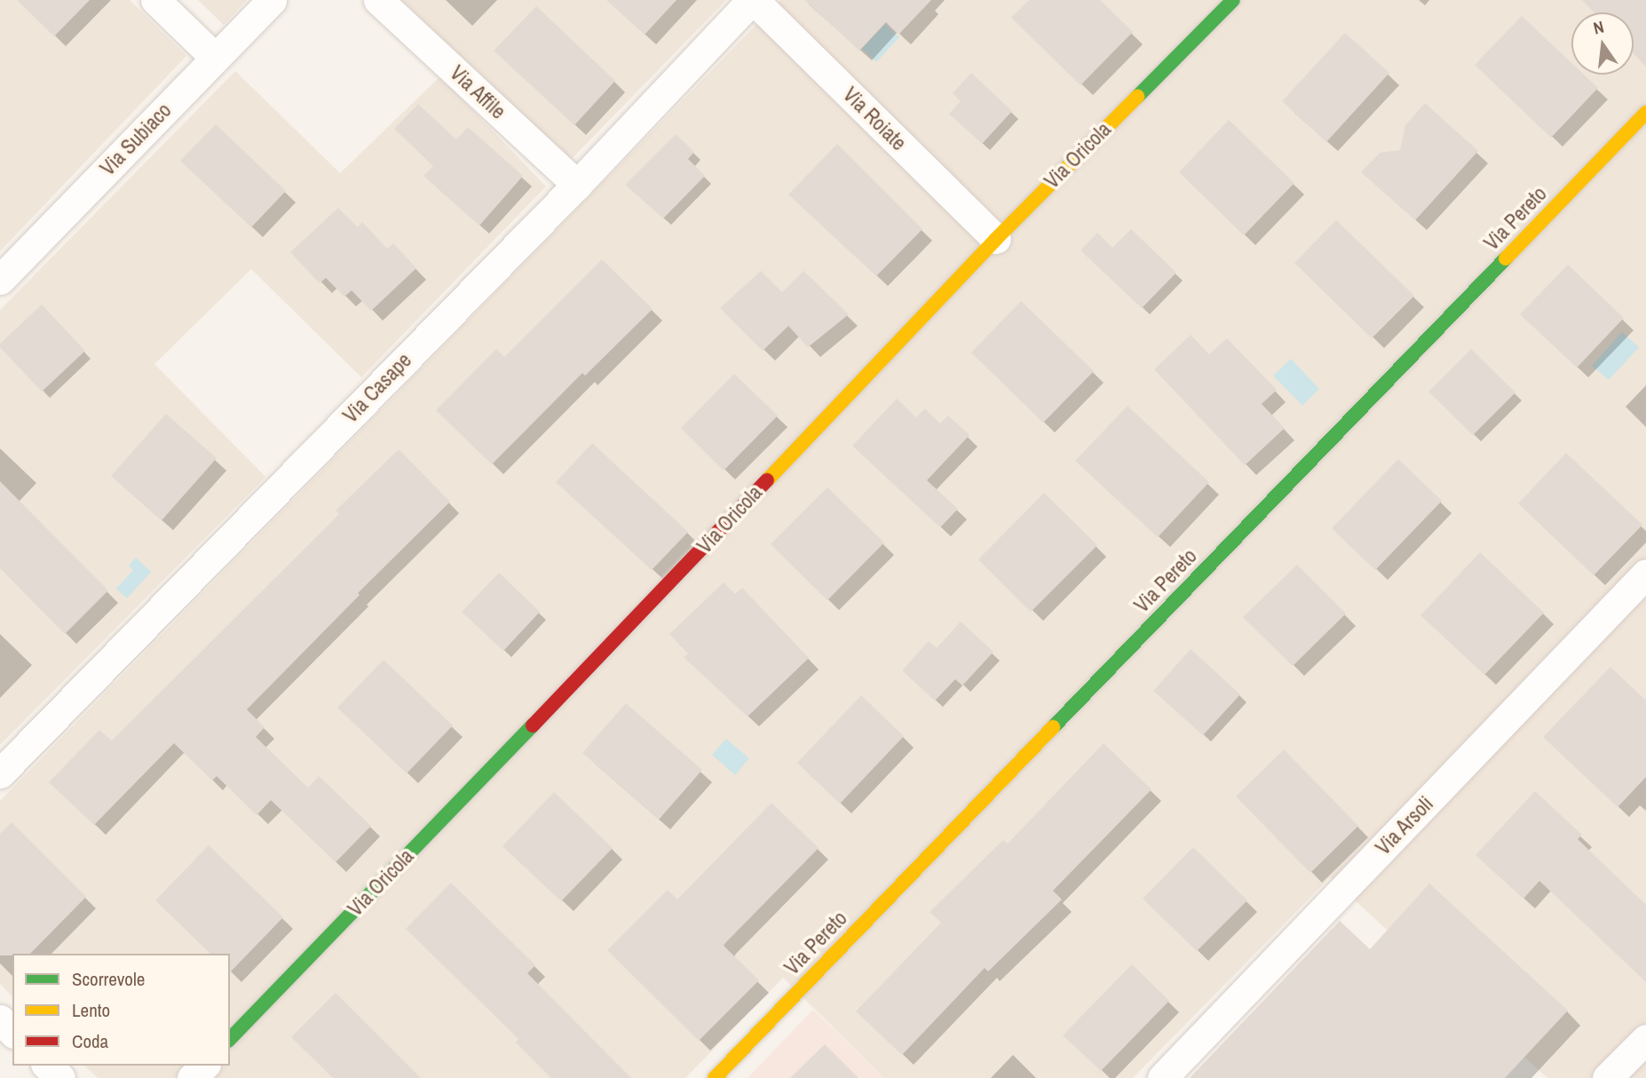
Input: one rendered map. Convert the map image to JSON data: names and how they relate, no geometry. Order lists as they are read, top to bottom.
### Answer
{
  "streets": {
    "street": [
      "Via Affile",
      "Via Roiate",
      "Via Subiaco",
      "Via Oricola",
      "Via Pereto",
      "Via Casape",
      "Via Arsoli"
    ]
  },
  "crossings": [
    ["Via Affile", "Via Casape"],
    ["Via Roiate", "Via Oricola"],
    ["Via Roiate", "Via Casape"]
  ],
  "legend": ["Scorrevole", "Lento", "Coda"],
  "north": "top"
}
